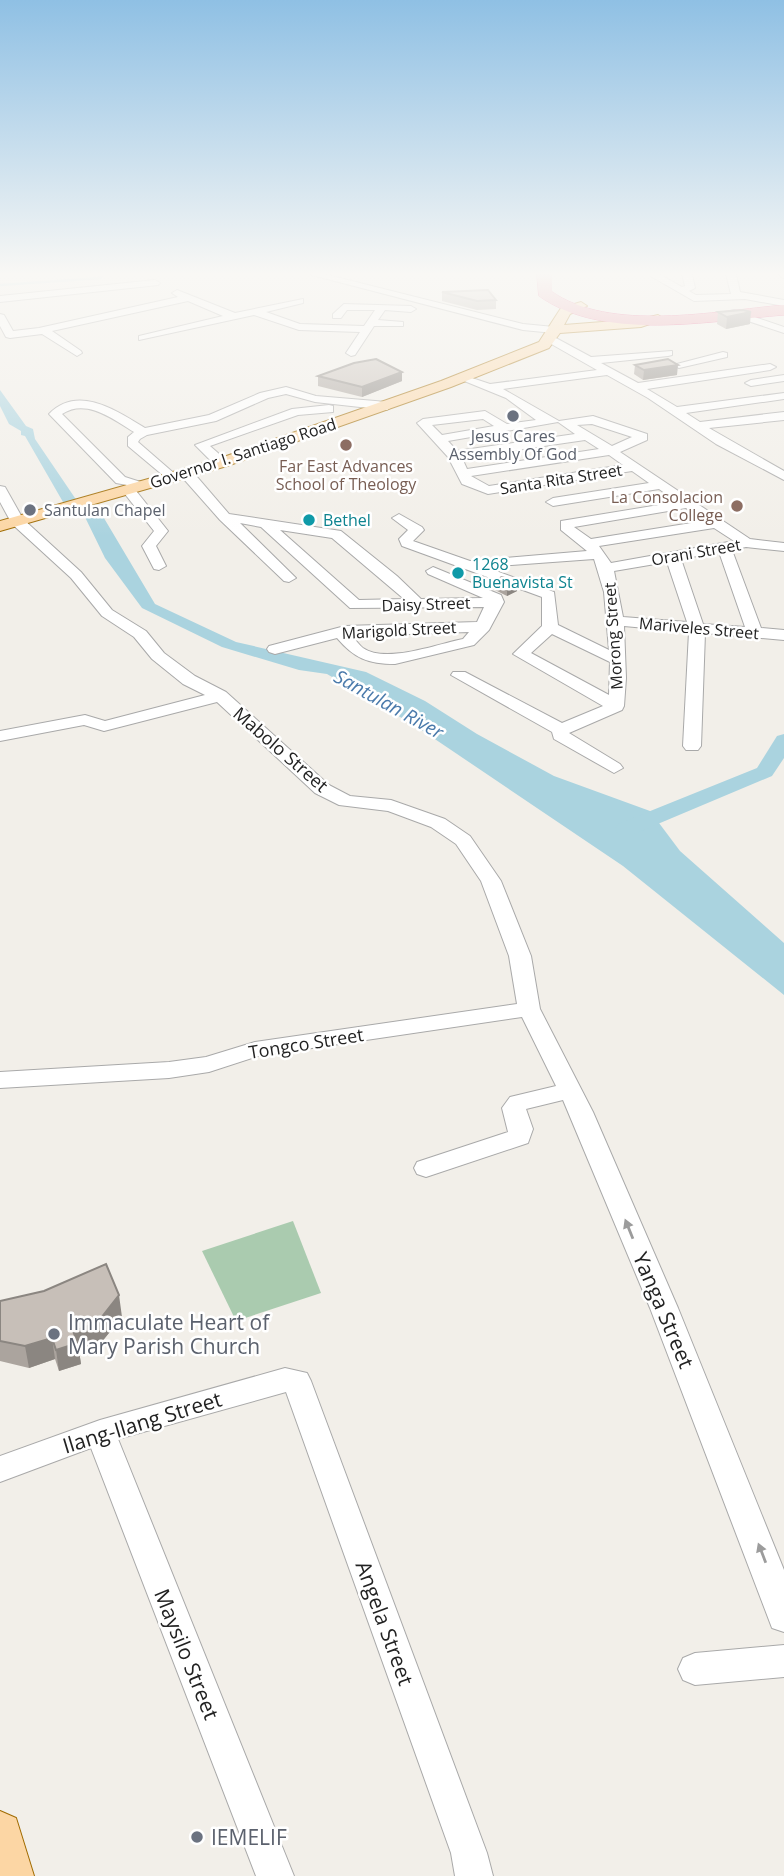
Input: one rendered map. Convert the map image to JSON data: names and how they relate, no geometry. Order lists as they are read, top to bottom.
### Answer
{
  "streets": {
    "main road": ["Governor I. Santiago Road"],
    "street": [
      "Santa Rita Street",
      "Orani Street",
      "Daisy Street",
      "Mariveles Street",
      "Marigold Street",
      "Morong Street",
      "Mabolo Street",
      "Tongco Street",
      "Yanga Street",
      "Ilang-Ilang Street",
      "Angela Street",
      "Maysilo Street"
    ]
  },
  "crossings": [
    ["Governor I. Santiago Road", "Mabolo Street"],
    ["Orani Street", "Morong Street"],
    ["Mariveles Street", "Morong Street"],
    ["Mabolo Street", "Tongco Street"],
    ["Mabolo Street", "Yanga Street"],
    ["Tongco Street", "Yanga Street"],
    ["Ilang-Ilang Street", "Angela Street"],
    ["Ilang-Ilang Street", "Maysilo Street"]
  ],
  "one_way": ["Yanga Street"],
  "water": ["Santulan River"],
  "places": [
    "Jesus Cares Assembly Of God",
    "Far East Advances School of Theology",
    "La Consolacion College",
    "Santulan Chapel",
    "Bethel",
    "1268 Buenavista St",
    "Immaculate Heart of Mary Parish Church",
    "IEMELIF"
  ]
}
